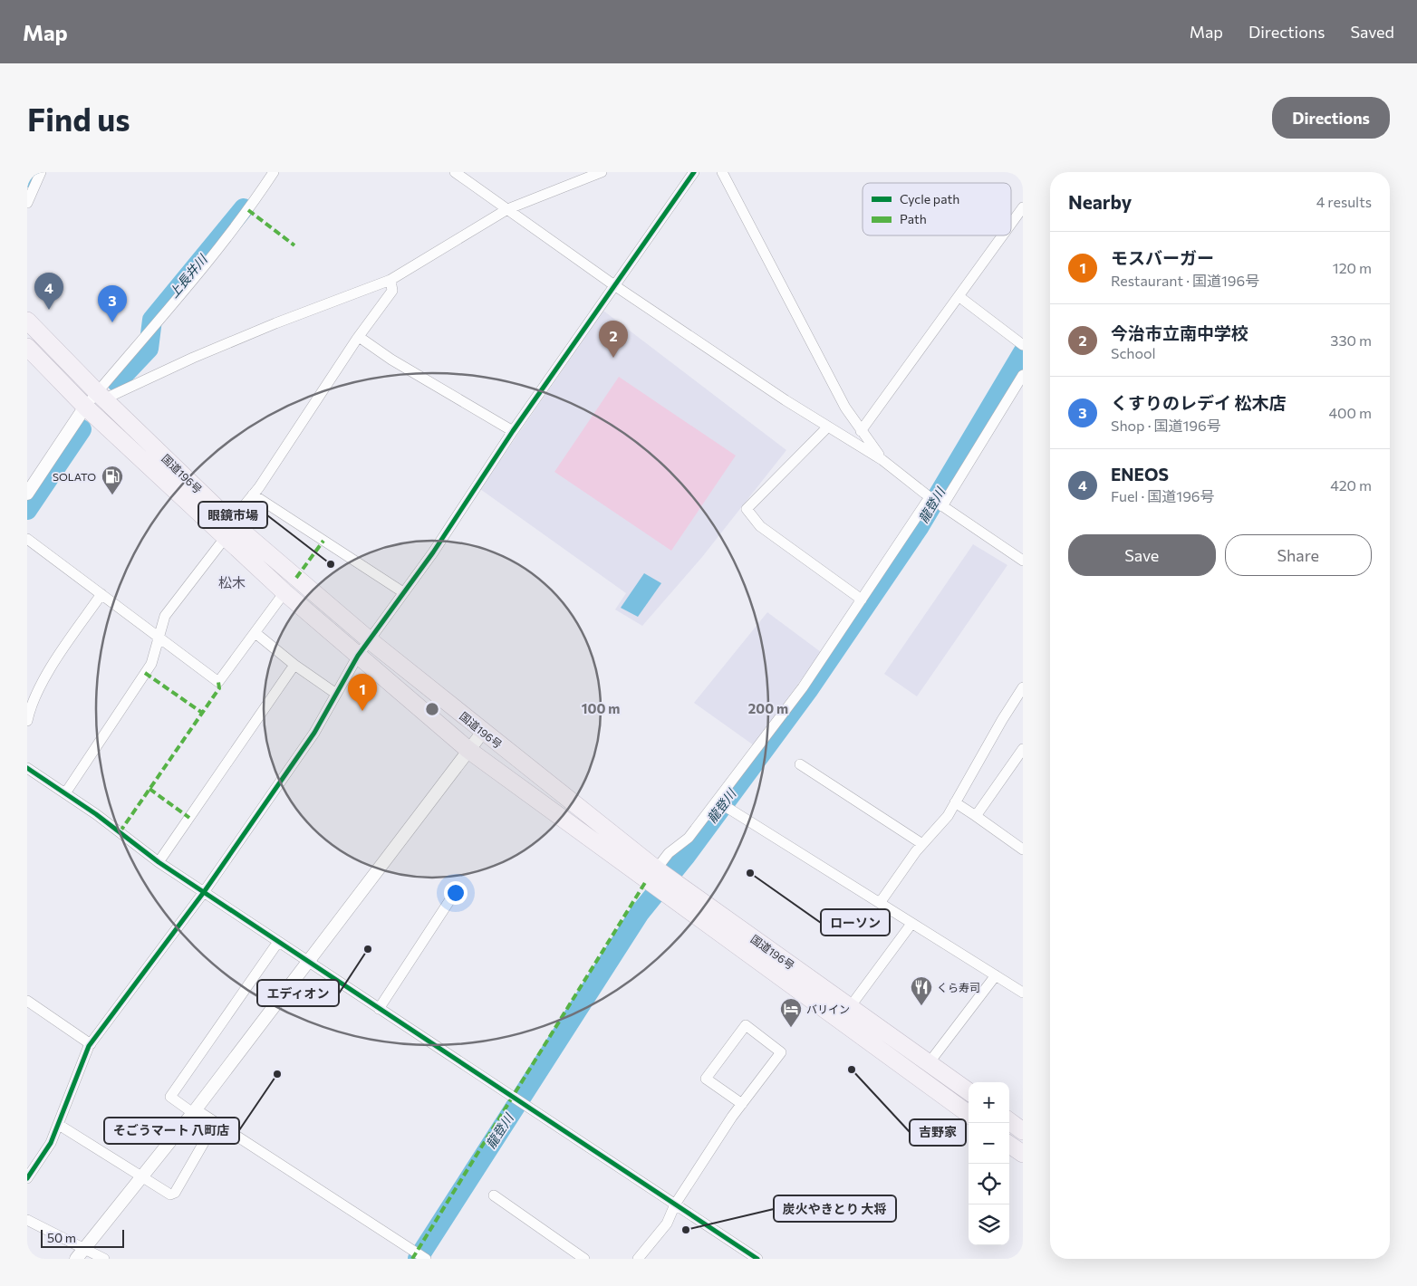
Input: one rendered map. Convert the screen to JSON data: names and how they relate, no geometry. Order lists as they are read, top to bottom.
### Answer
{
  "streets": {
    "highway": ["国道196号"]
  },
  "districts": ["松木"],
  "water": ["上長井川", "龍登川"],
  "places": {
    "fuel station": ["SOLATO"],
    "other": [
      "眼鏡市場",
      "ローソン",
      "エディオン",
      "吉野家",
      "そごうマート 八町店",
      "炭火やきとり 大将"
    ],
    "restaurant": ["くら寿司"],
    "hotel": ["バリイン"]
  },
  "legend": ["Cycle path", "Path"],
  "scale_bar": "50 m",
  "page": {
    "header": "Map",
    "nav": ["Map", "Directions", "Saved"],
    "buttons": [
      "Directions",
      ["Save", "Share"]
    ],
    "title": "Find us",
    "heading": ["Nearby", "4 results"],
    "list": [
      {
        "mark": "1",
        "name": "モスバーガー",
        "note": "Restaurant · 国道196号",
        "value": "120 m"
      },
      {
        "mark": "2",
        "name": "今治市立南中学校",
        "note": "School",
        "value": "330 m"
      },
      {
        "mark": "3",
        "name": "くすりのレデイ 松木店",
        "note": "Shop · 国道196号",
        "value": "400 m"
      },
      {
        "mark": "4",
        "name": "ENEOS",
        "note": "Fuel · 国道196号",
        "value": "420 m"
      }
    ],
    "pins": [
      "4",
      "3",
      "2",
      "1"
    ],
    "map_buttons": ["+", "−"],
    "scale": "50 m"
  },
  "rings": ["100 m", "200 m"]
}
